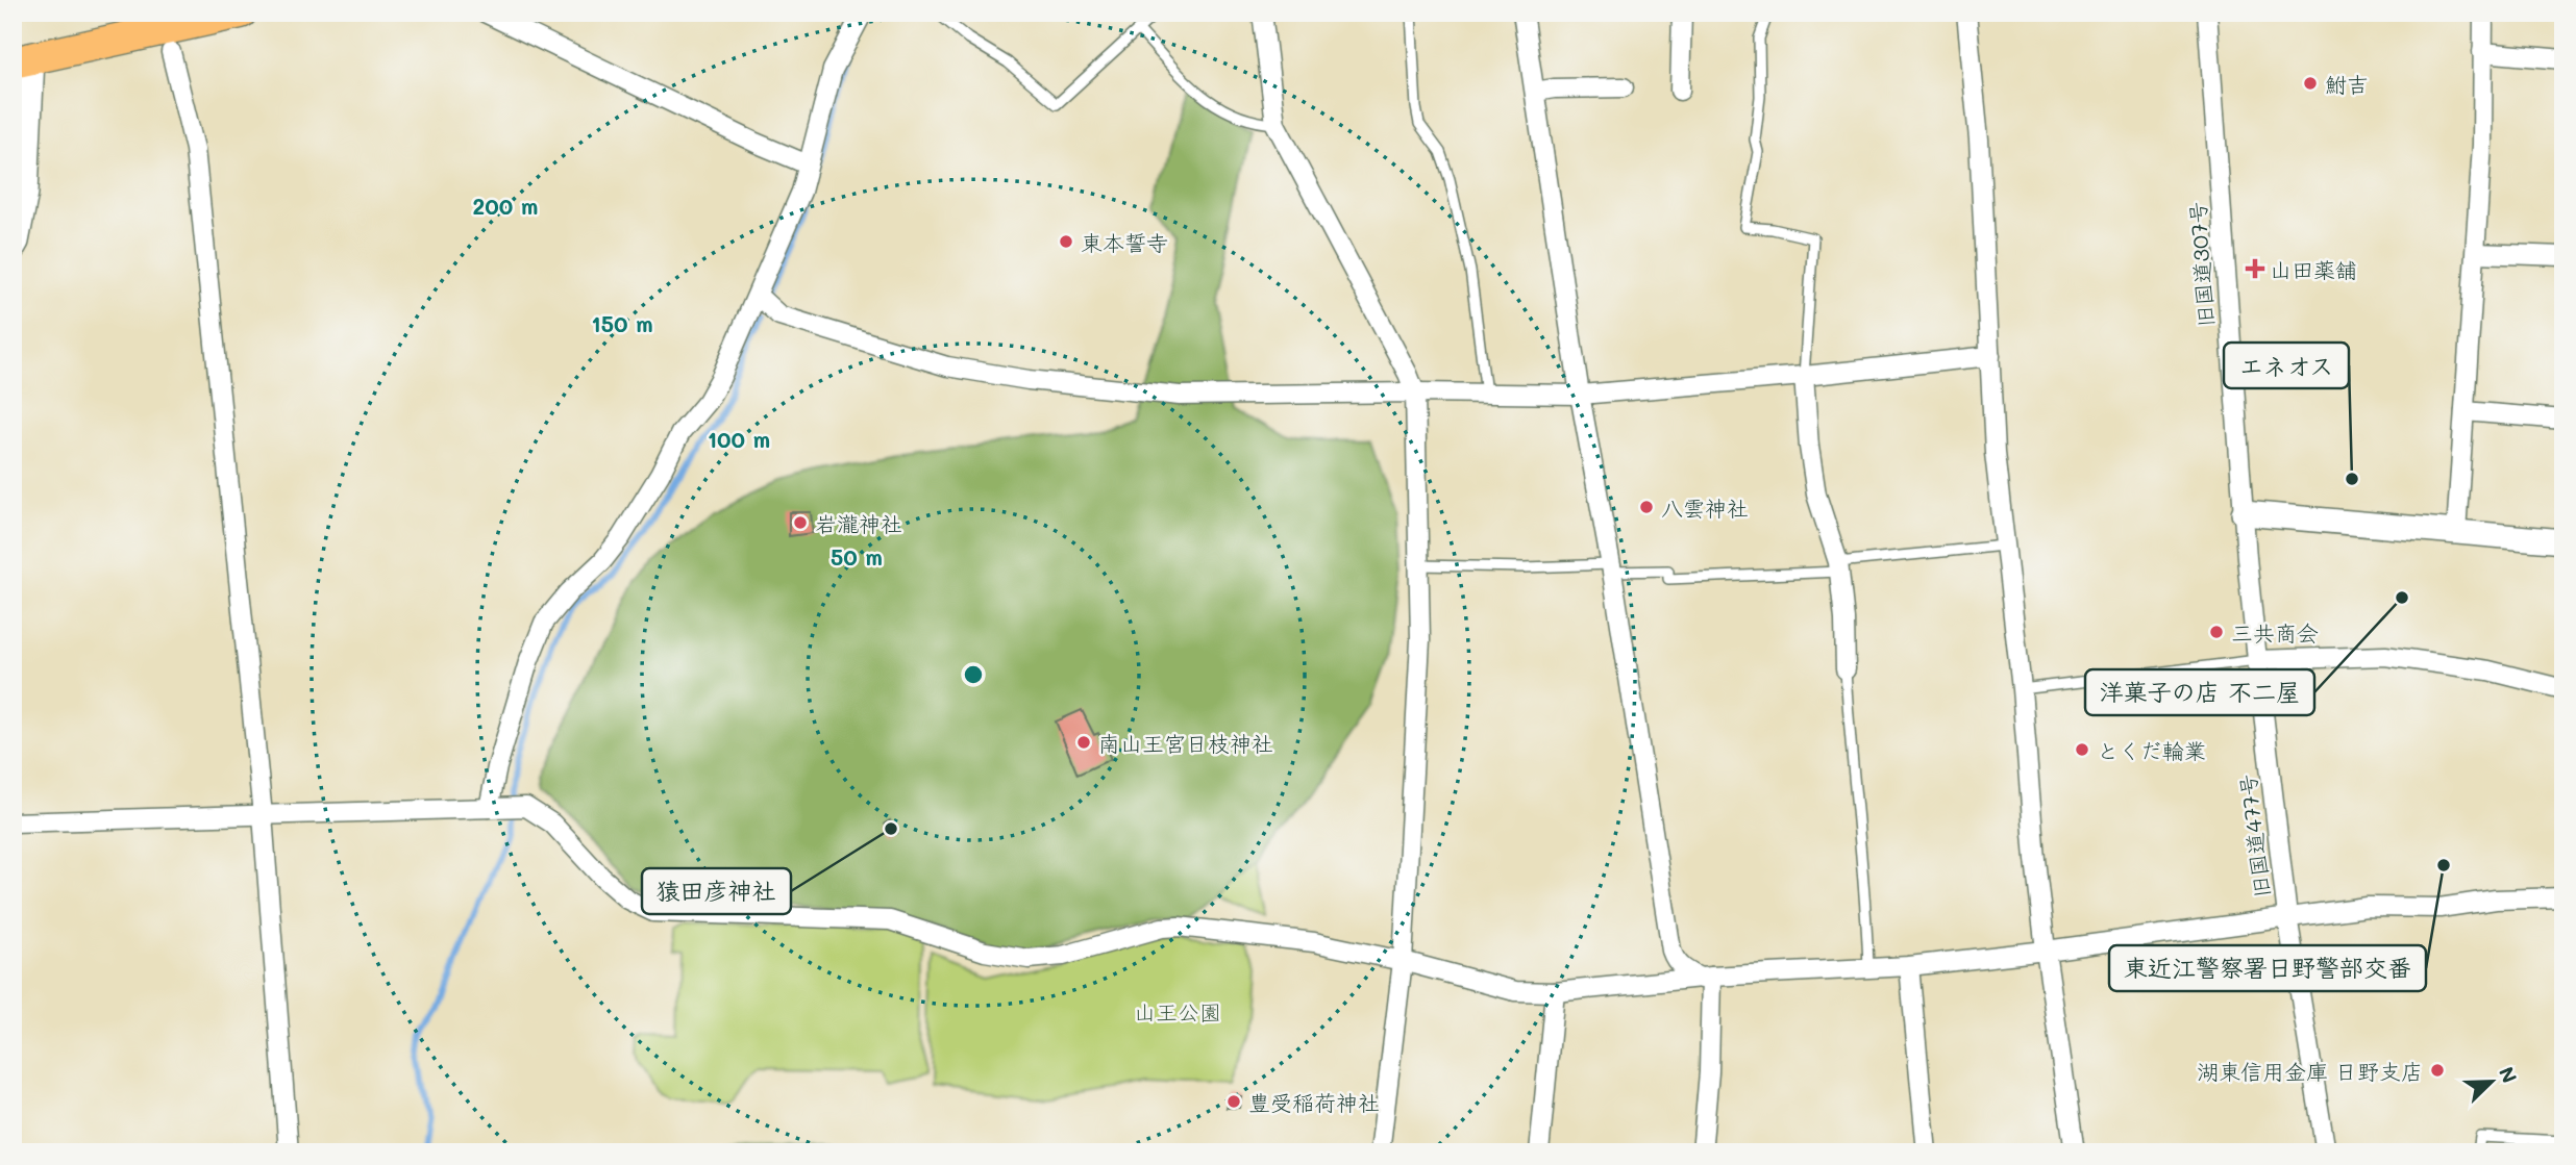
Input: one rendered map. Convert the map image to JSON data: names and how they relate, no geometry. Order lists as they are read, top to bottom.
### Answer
{
  "streets": {
    "street": ["旧国道307号", "旧国道477号"]
  },
  "crossings": [
    ["旧国道307号", "旧国道477号"]
  ],
  "parks": ["山王公園"],
  "places": {
    "other": [
      "鮒吉",
      "東本誓寺",
      "エネオス",
      "八雲神社",
      "岩瀧神社",
      "洋菓子の店 不二屋",
      "三共商会",
      "南山王宮日枝神社",
      "とくだ輪業",
      "猿田彦神社",
      "東近江警察署日野警部交番",
      "湖東信用金庫 日野支店",
      "豊受稲荷神社"
    ],
    "health": ["山田薬舗"]
  },
  "north": "top right",
  "rings": [
    "200 m",
    "150 m",
    "100 m",
    "50 m"
  ]
}
